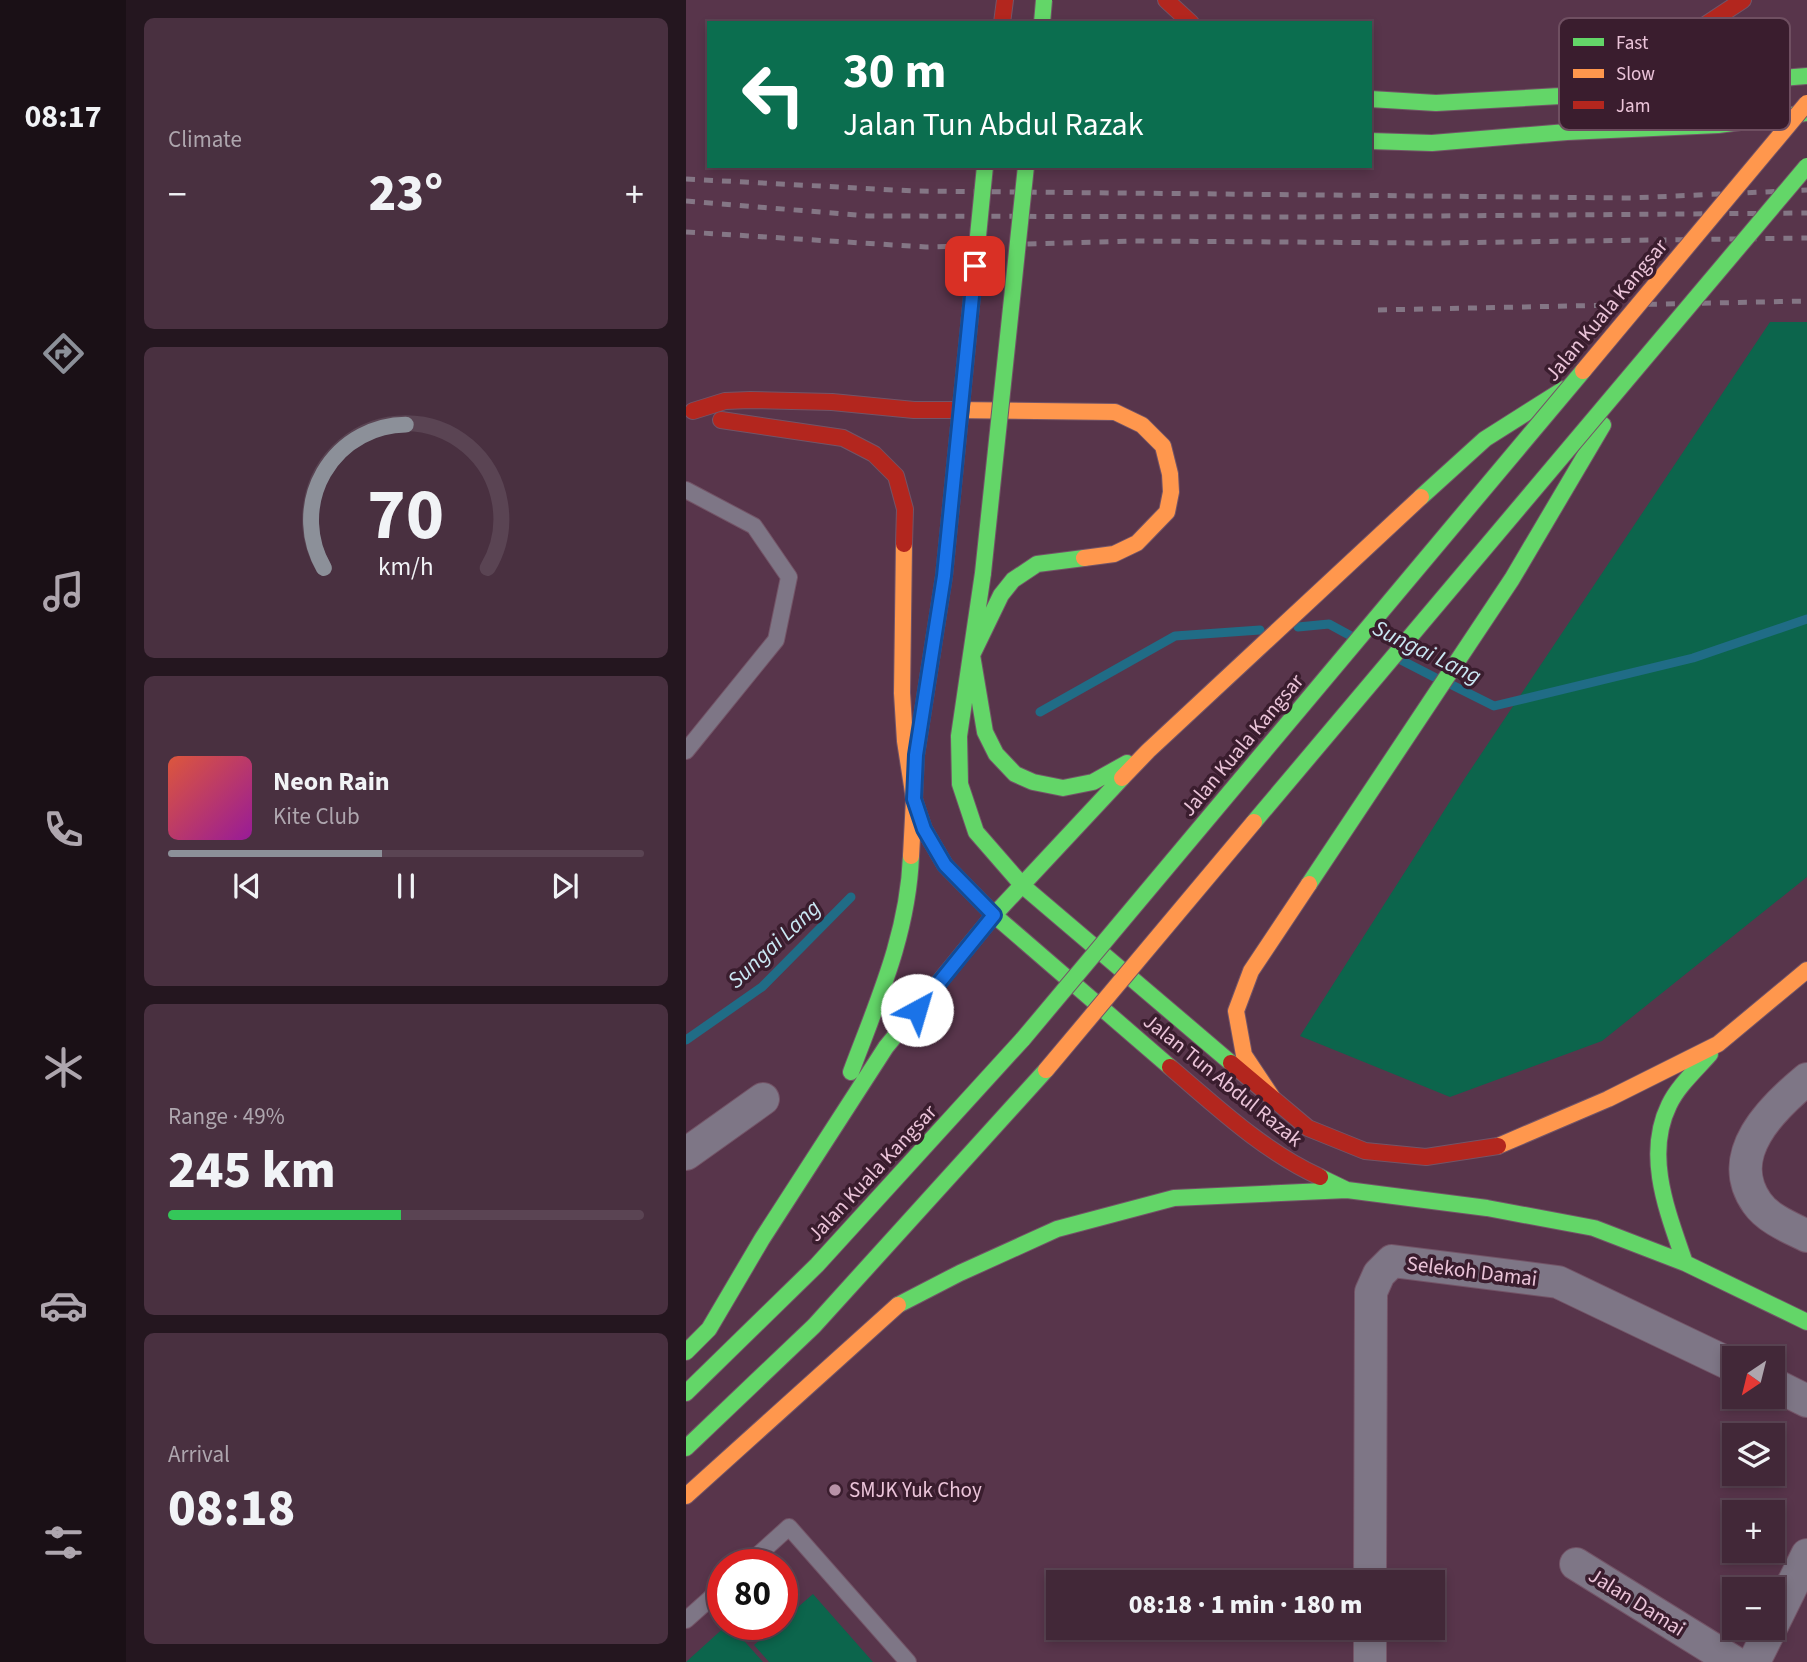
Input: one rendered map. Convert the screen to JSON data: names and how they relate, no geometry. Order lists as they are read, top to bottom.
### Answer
{
  "streets": {
    "main road": ["Jalan Kuala Kangsar", "Jalan Tun Abdul Razak"],
    "street": ["Selekoh Damai", "Jalan Damai"]
  },
  "water": ["Sungai Lang"],
  "places": ["SMJK Yuk Choy"],
  "legend": ["Fast", "Slow", "Jam"],
  "north": "bottom left",
  "page": {
    "tabs": "08:17",
    "tile": [
      "Climate",
      ["Range · 49%", "245 km"],
      ["Arrival", "08:18"]
    ],
    "turn": ["30 m", "Jalan Tun Abdul Razak"],
    "heat": ["−", "23°", "+"],
    "song": ["Neon Rain", "Kite Club"],
    "map_buttons": ["+", "−"],
    "limit": "80",
    "trip": "08:18 · 1 min · 180 m",
    "gauge": ["70", "km/h"]
  }
}
